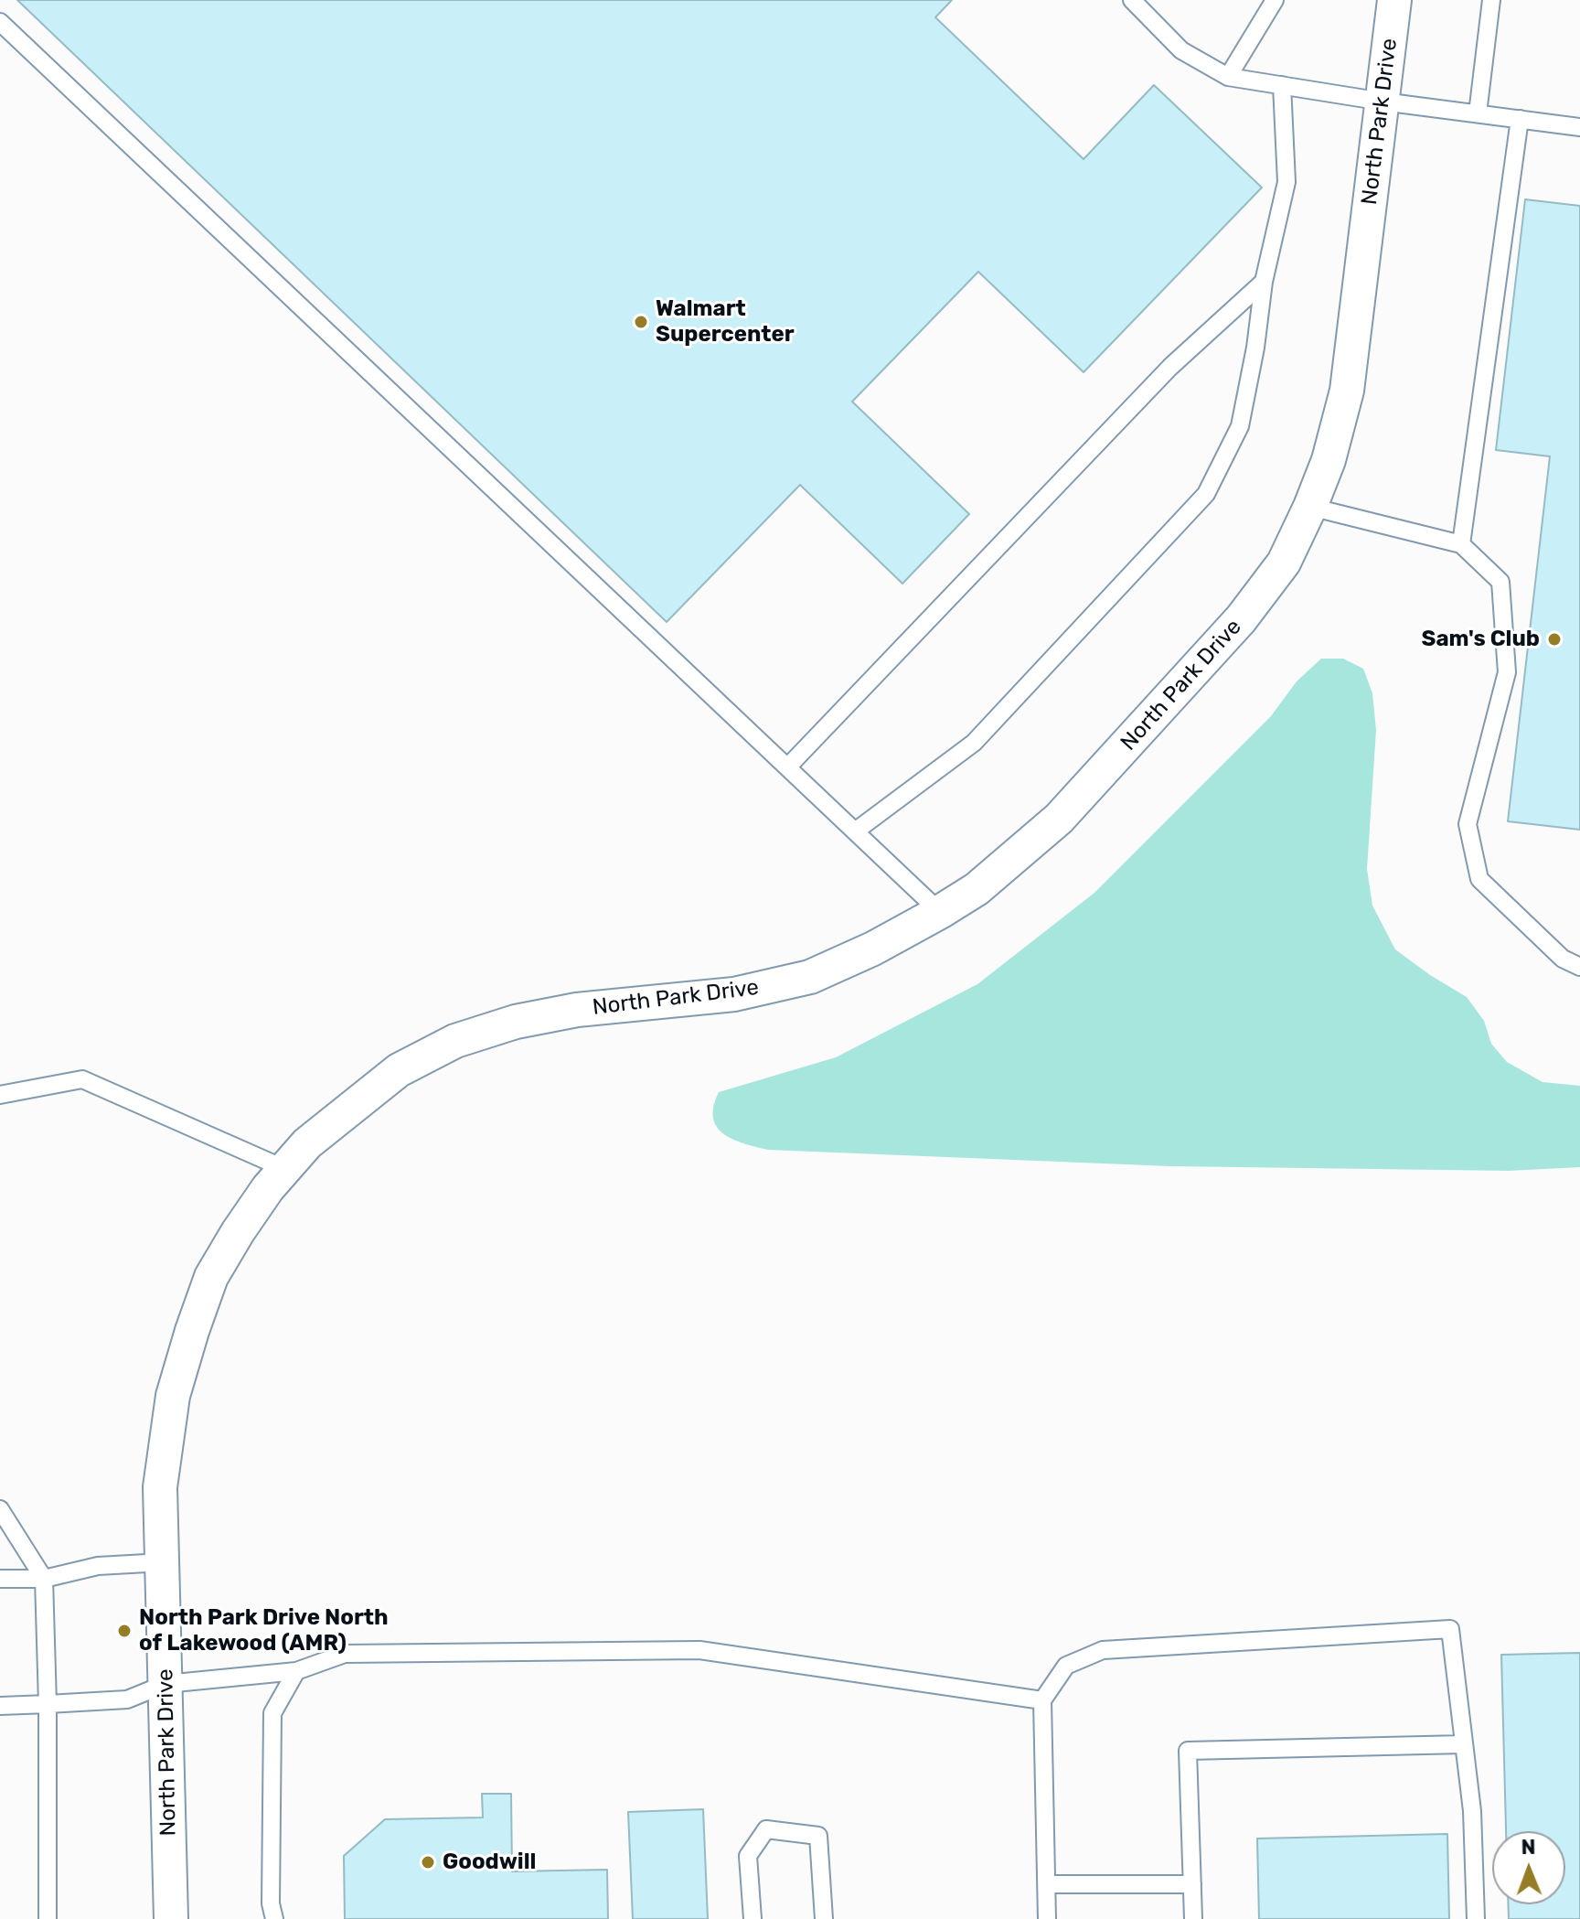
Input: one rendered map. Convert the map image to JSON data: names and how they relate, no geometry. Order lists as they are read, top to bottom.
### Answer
{
  "streets": {
    "street": ["North Park Drive"]
  },
  "places": [
    "Walmart Supercenter",
    "Sam's Club",
    "North Park Drive North of Lakewood (AMR)",
    "Goodwill"
  ],
  "north": "top"
}
